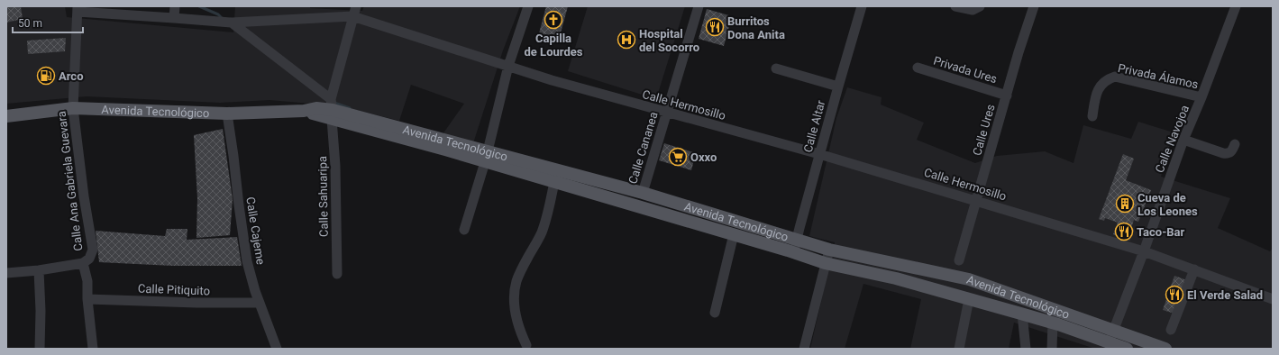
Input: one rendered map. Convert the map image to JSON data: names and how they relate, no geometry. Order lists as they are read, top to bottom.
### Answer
{
  "streets": {
    "main road": ["Avenida Tecnológico"],
    "street": [
      "Privada Ures",
      "Privada Álamos",
      "Calle Hermosillo",
      "Calle Altar",
      "Calle Ures",
      "Calle Navojoa",
      "Calle Cananea",
      "Calle Ana Gabriela Guevara",
      "Calle Sahuaripa",
      "Calle Cajeme",
      "Calle Pitiquito"
    ]
  },
  "crossings": [
    ["Privada Ures", "Calle Ures"],
    ["Privada Álamos", "Calle Navojoa"],
    ["Calle Hermosillo", "Calle Altar"],
    ["Calle Hermosillo", "Calle Ures"],
    ["Calle Hermosillo", "Calle Navojoa"],
    ["Calle Hermosillo", "Calle Cananea"],
    ["Calle Hermosillo", "Calle Ana Gabriela Guevara"],
    ["Calle Hermosillo", "Calle Sahuaripa"],
    ["Avenida Tecnológico", "Calle Altar"],
    ["Avenida Tecnológico", "Calle Navojoa"],
    ["Avenida Tecnológico", "Calle Cananea"],
    ["Avenida Tecnológico", "Calle Ana Gabriela Guevara"],
    ["Avenida Tecnológico", "Calle Sahuaripa"],
    ["Avenida Tecnológico", "Calle Cajeme"],
    ["Calle Ana Gabriela Guevara", "Calle Pitiquito"],
    ["Calle Cajeme", "Calle Pitiquito"]
  ],
  "places": {
    "church": ["Capilla de Lourdes"],
    "restaurant": ["Burritos Dona Anita", "Taco-Bar", "El Verde Salad"],
    "hospital": ["Hospital del Socorro"],
    "fuel station": ["Arco"],
    "supermarket": ["Oxxo"],
    "building": ["Cueva de Los Leones"]
  },
  "scale_bar": "50 m"
}
